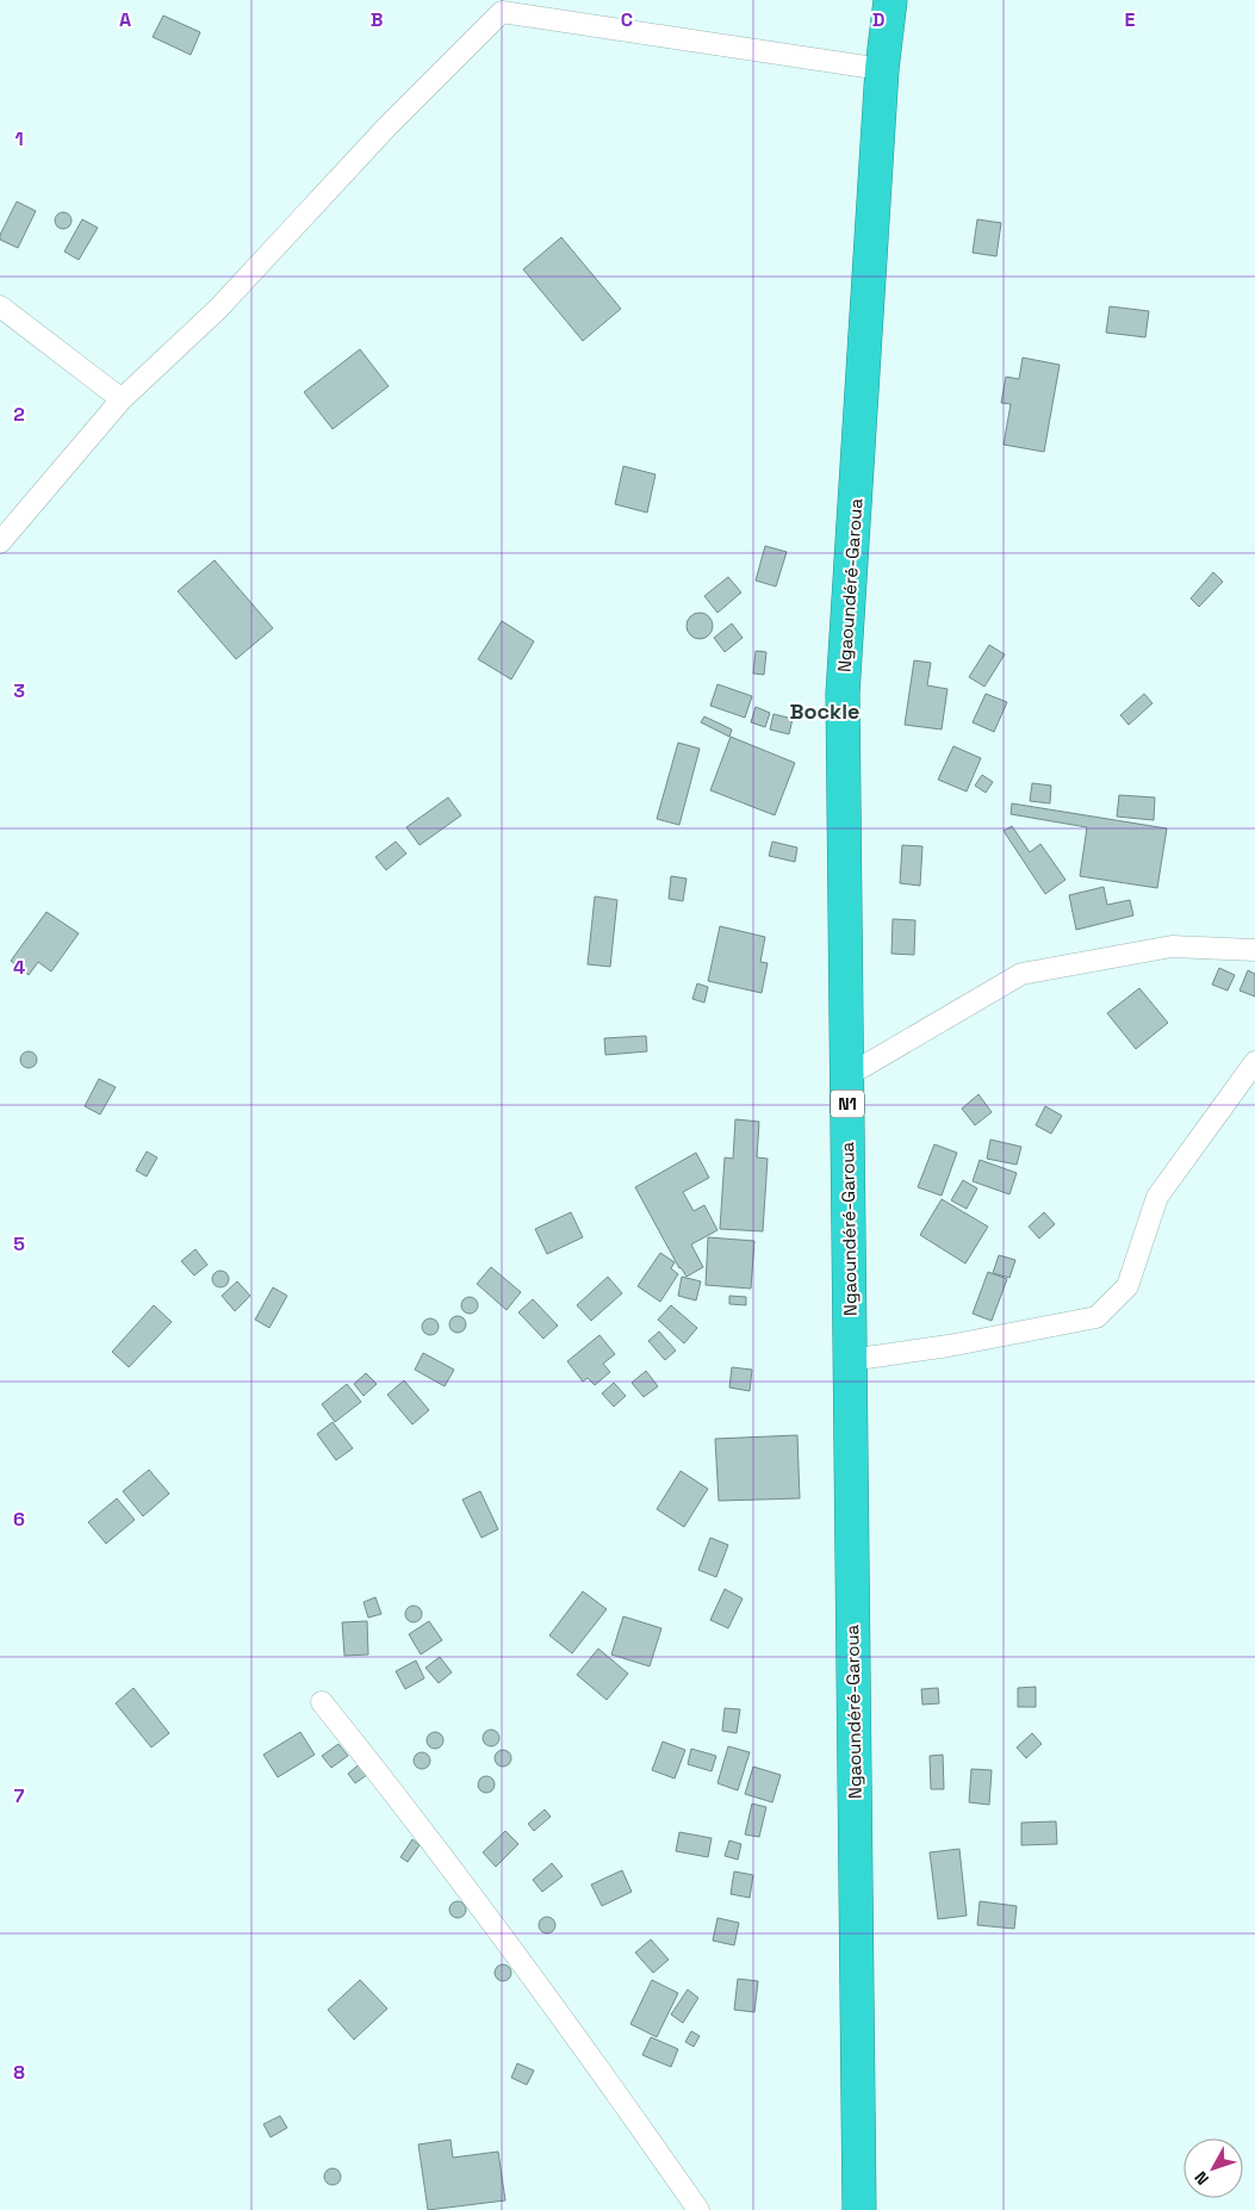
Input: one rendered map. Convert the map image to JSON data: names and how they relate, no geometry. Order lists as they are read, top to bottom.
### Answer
{
  "streets": {
    "highway": ["Ngaoundéré-Garoua", "N1"]
  },
  "districts": ["Bockle"],
  "north": "bottom left",
  "grid": {
    "columns": [
      "A",
      "B",
      "C",
      "D",
      "E"
    ],
    "rows": [
      "1",
      "2",
      "3",
      "4",
      "5",
      "6",
      "7",
      "8"
    ]
  }
}
